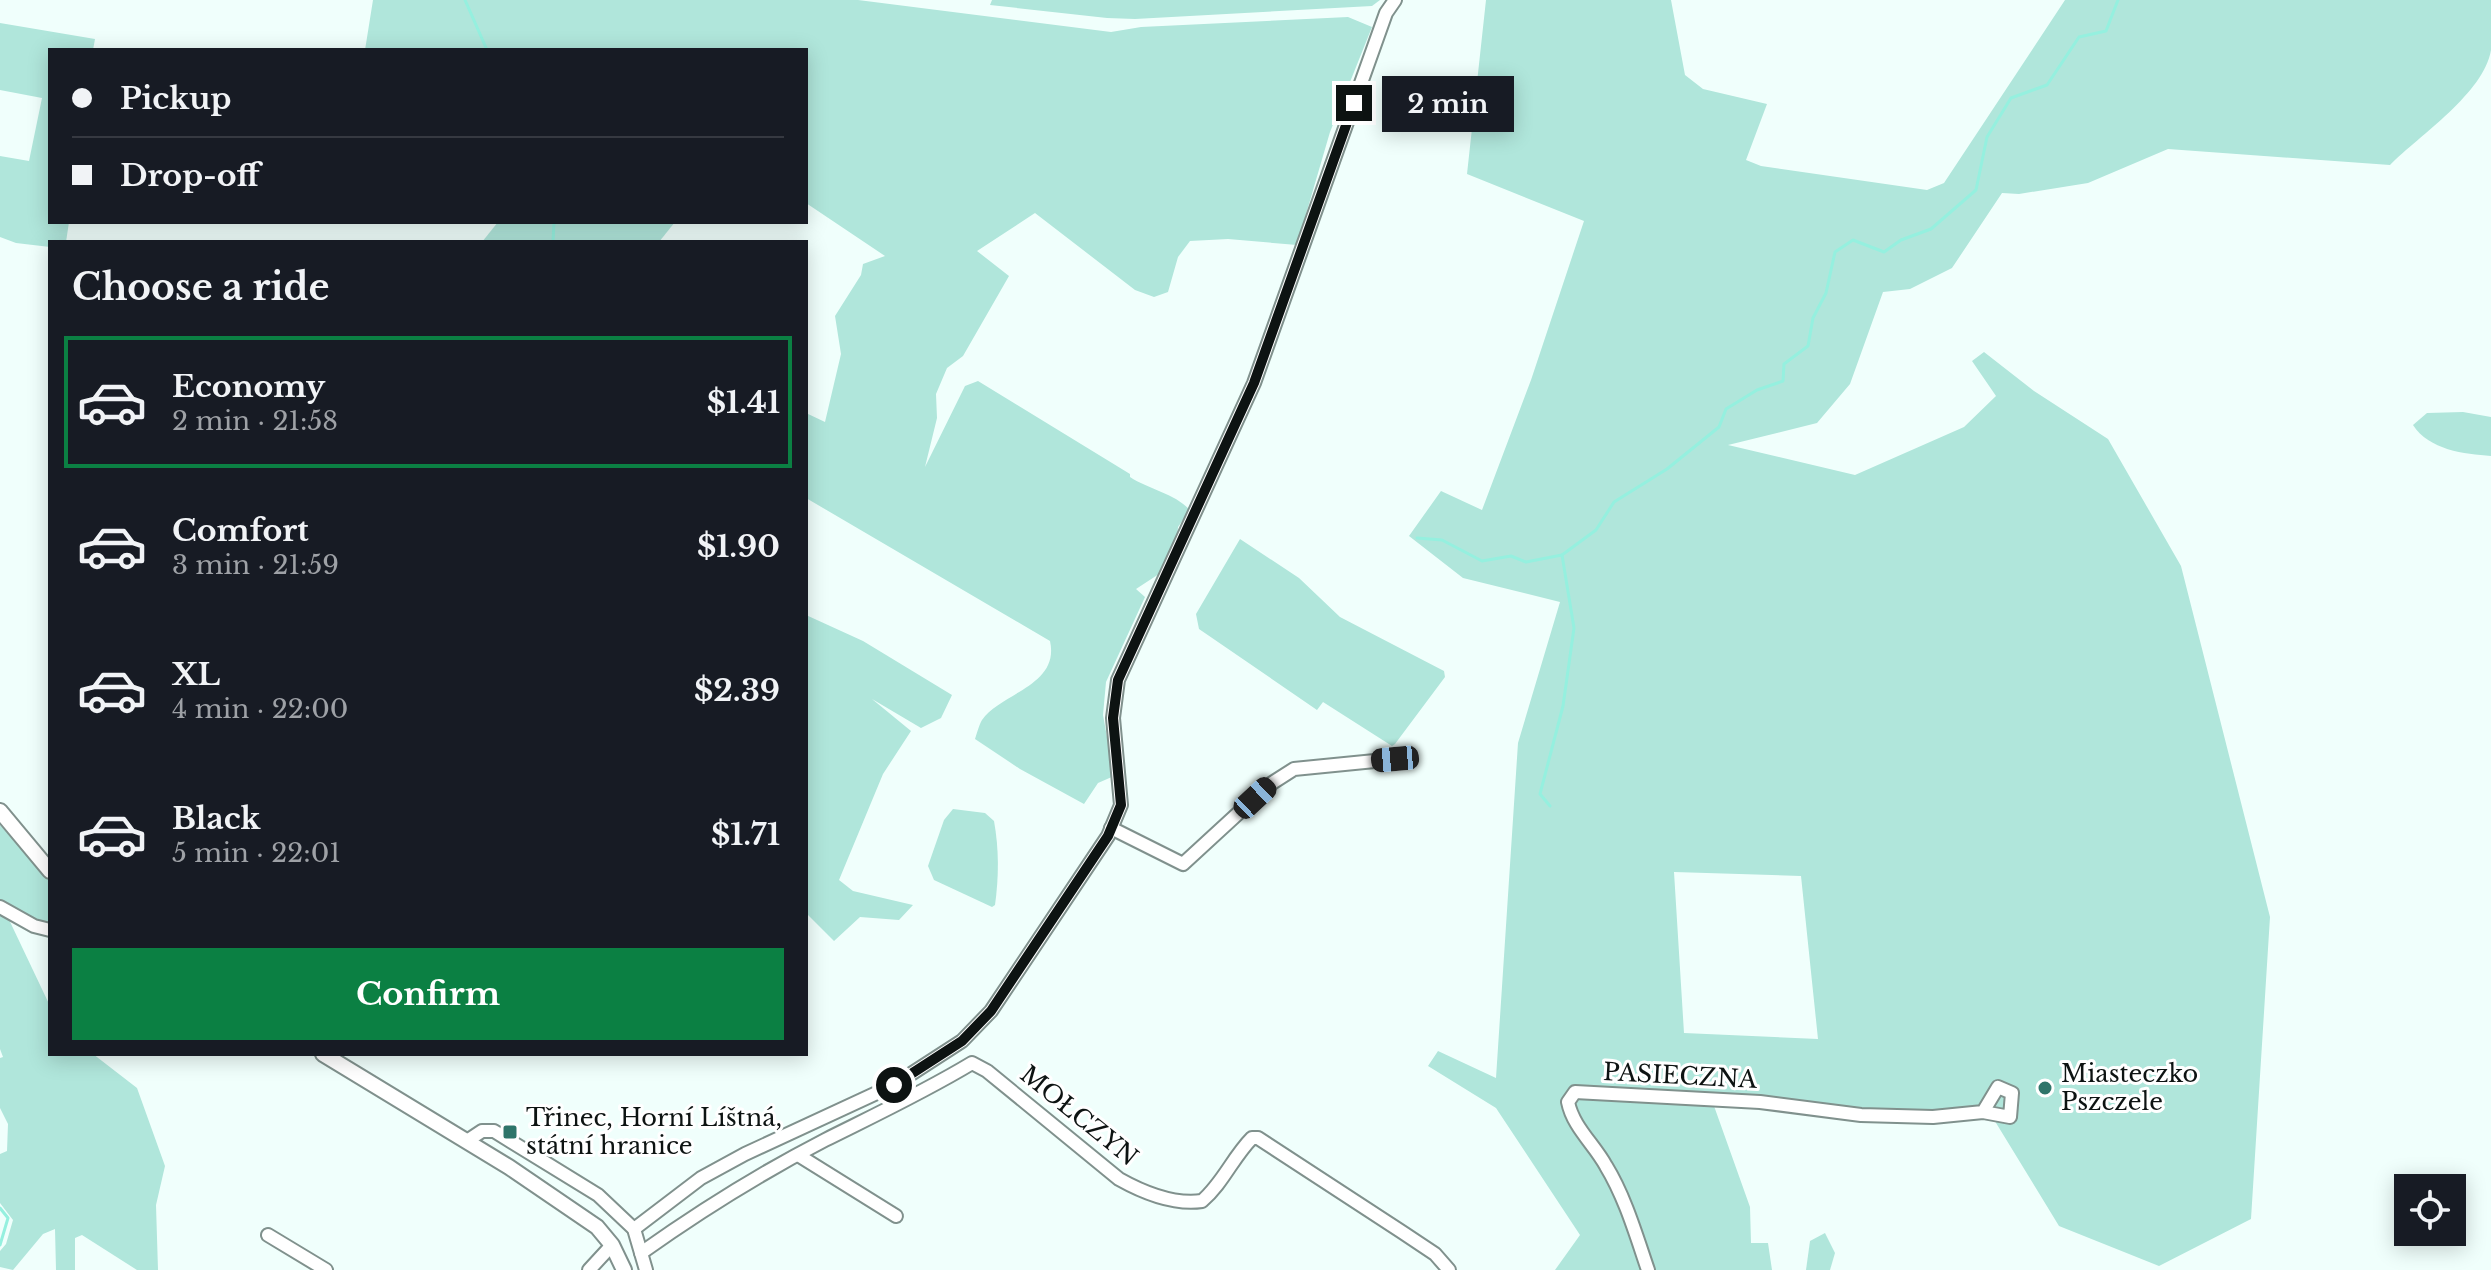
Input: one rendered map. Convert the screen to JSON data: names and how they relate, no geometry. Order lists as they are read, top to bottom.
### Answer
{
  "streets": {
    "street": ["PASIECZNA", "MOŁCZYN"]
  },
  "places": {
    "other": ["Miasteczko Pszczele"],
    "transit": ["Třinec, Horní Líštná, státní hranice"]
  },
  "page": {
    "banner": ["Pickup", "Drop-off"],
    "bubble": "2 min",
    "heading": "Choose a ride",
    "list": [
      {
        "name": "Economy",
        "note": "2 min · 21:58",
        "value": "$1.41"
      },
      {
        "name": "Comfort",
        "note": "3 min · 21:59",
        "value": "$1.90"
      },
      {
        "name": "XL",
        "note": "4 min · 22:00",
        "value": "$2.39"
      },
      {
        "name": "Black",
        "note": "5 min · 22:01",
        "value": "$1.71"
      }
    ],
    "buttons": "Confirm"
  }
}
